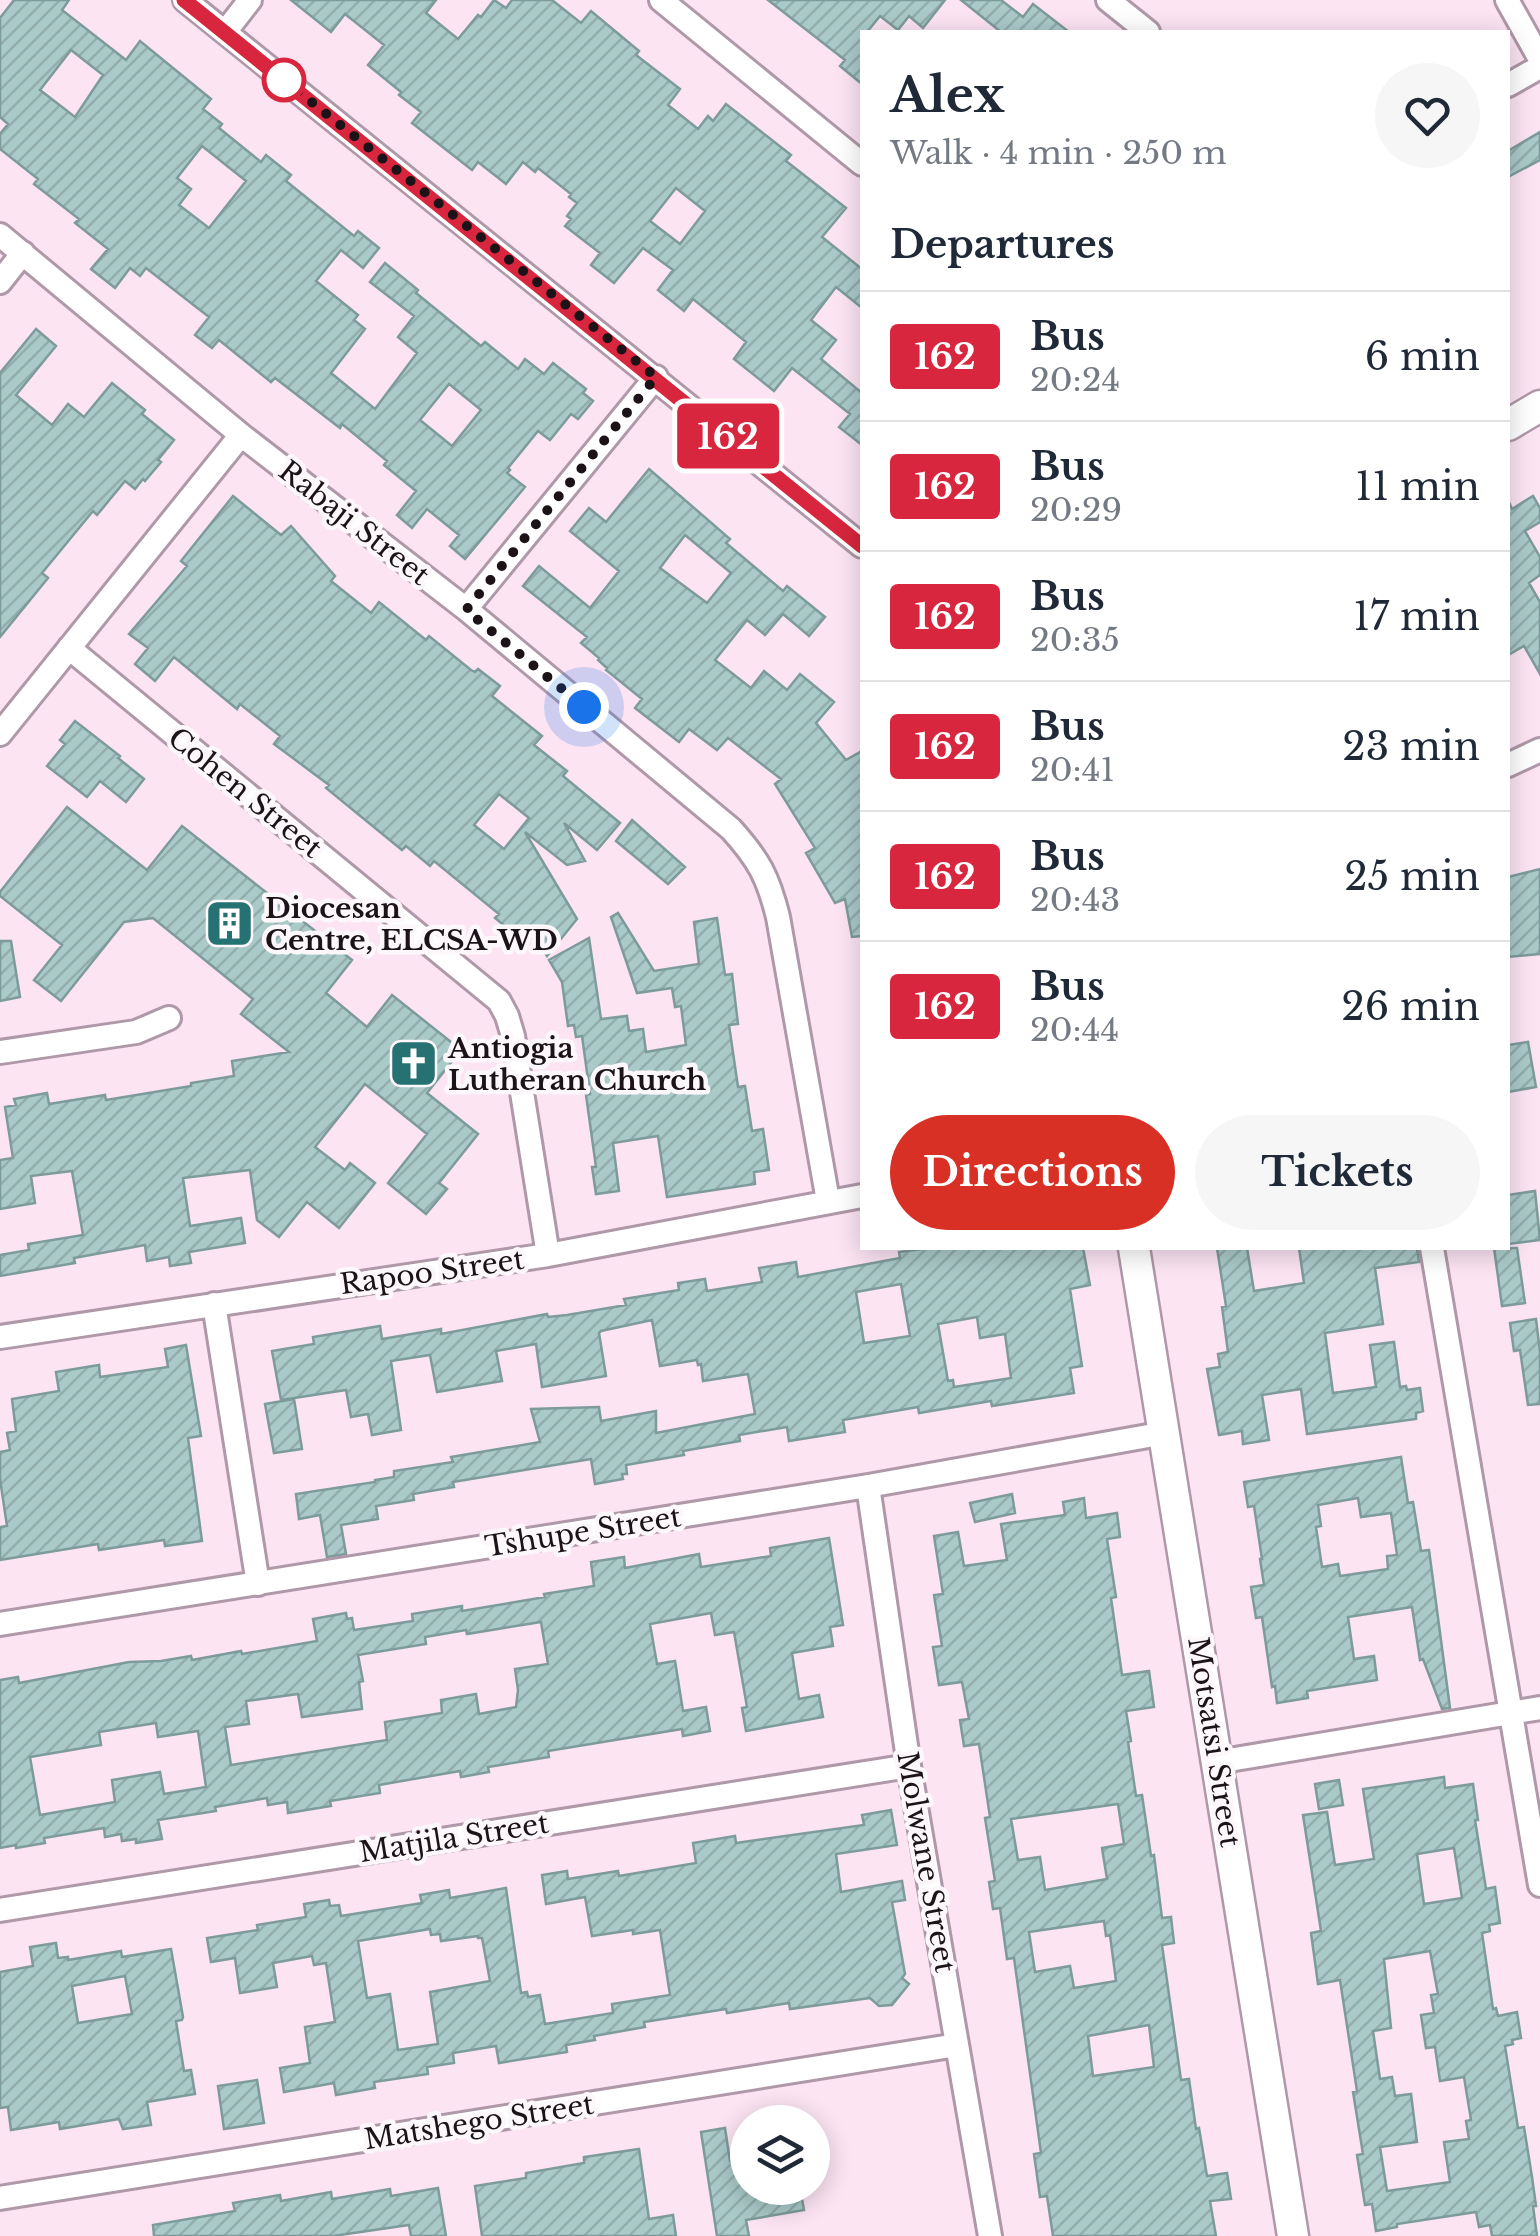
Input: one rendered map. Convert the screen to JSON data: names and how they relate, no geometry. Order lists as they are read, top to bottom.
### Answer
{
  "streets": {
    "street": [
      "Rabaji Street",
      "Cohen Street",
      "Rapoo Street",
      "Tshupe Street",
      "Motsatsi Street",
      "Matjila Street",
      "Molwane Street",
      "Matshego Street"
    ]
  },
  "crossings": [
    ["Rabaji Street", "Rapoo Street"],
    ["Cohen Street", "Rapoo Street"],
    ["Tshupe Street", "Motsatsi Street"],
    ["Tshupe Street", "Molwane Street"],
    ["Matjila Street", "Molwane Street"],
    ["Molwane Street", "Matshego Street"]
  ],
  "places": {
    "building": ["Diocesan Centre, ELCSA-WD"],
    "church": ["Antiogia Lutheran Church"]
  },
  "lines": ["bus line 162"],
  "page": {
    "on_map": "162",
    "heading": [
      ["Alex", "Walk · 4 min · 250 m"],
      "Departures"
    ],
    "list": [
      {
        "mark": "162",
        "name": "Bus",
        "note": "20:24",
        "value": "6 min"
      },
      {
        "mark": "162",
        "name": "Bus",
        "note": "20:29",
        "value": "11 min"
      },
      {
        "mark": "162",
        "name": "Bus",
        "note": "20:35",
        "value": "17 min"
      },
      {
        "mark": "162",
        "name": "Bus",
        "note": "20:41",
        "value": "23 min"
      },
      {
        "mark": "162",
        "name": "Bus",
        "note": "20:43",
        "value": "25 min"
      },
      {
        "mark": "162",
        "name": "Bus",
        "note": "20:44",
        "value": "26 min"
      }
    ],
    "buttons": ["Directions", "Tickets"]
  }
}
